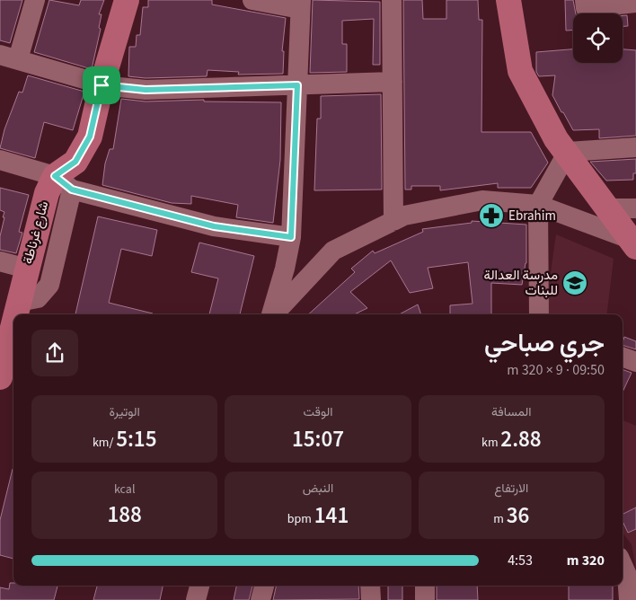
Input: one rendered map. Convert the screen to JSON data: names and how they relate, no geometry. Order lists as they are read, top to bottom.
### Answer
{
  "streets": {
    "main road": ["شارع غرناطة"]
  },
  "places": {
    "pharmacy": ["Ebrahim"],
    "school or university": ["مدرسة العدالة للبنات"]
  },
  "page": {
    "heading": ["جري صباحي", "09:50 · 9 × 320 m"],
    "stats": [
      ["المسافة", "2.88 km"],
      ["الوقت", "15:07"],
      ["الوتيرة", "5:15 /km"],
      ["الارتفاع", "36 m"],
      ["النبض", "141 bpm"],
      ["kcal", "188"]
    ],
    "list": [
      {
        "name": "320 m",
        "note": "4:53"
      }
    ]
  }
}
